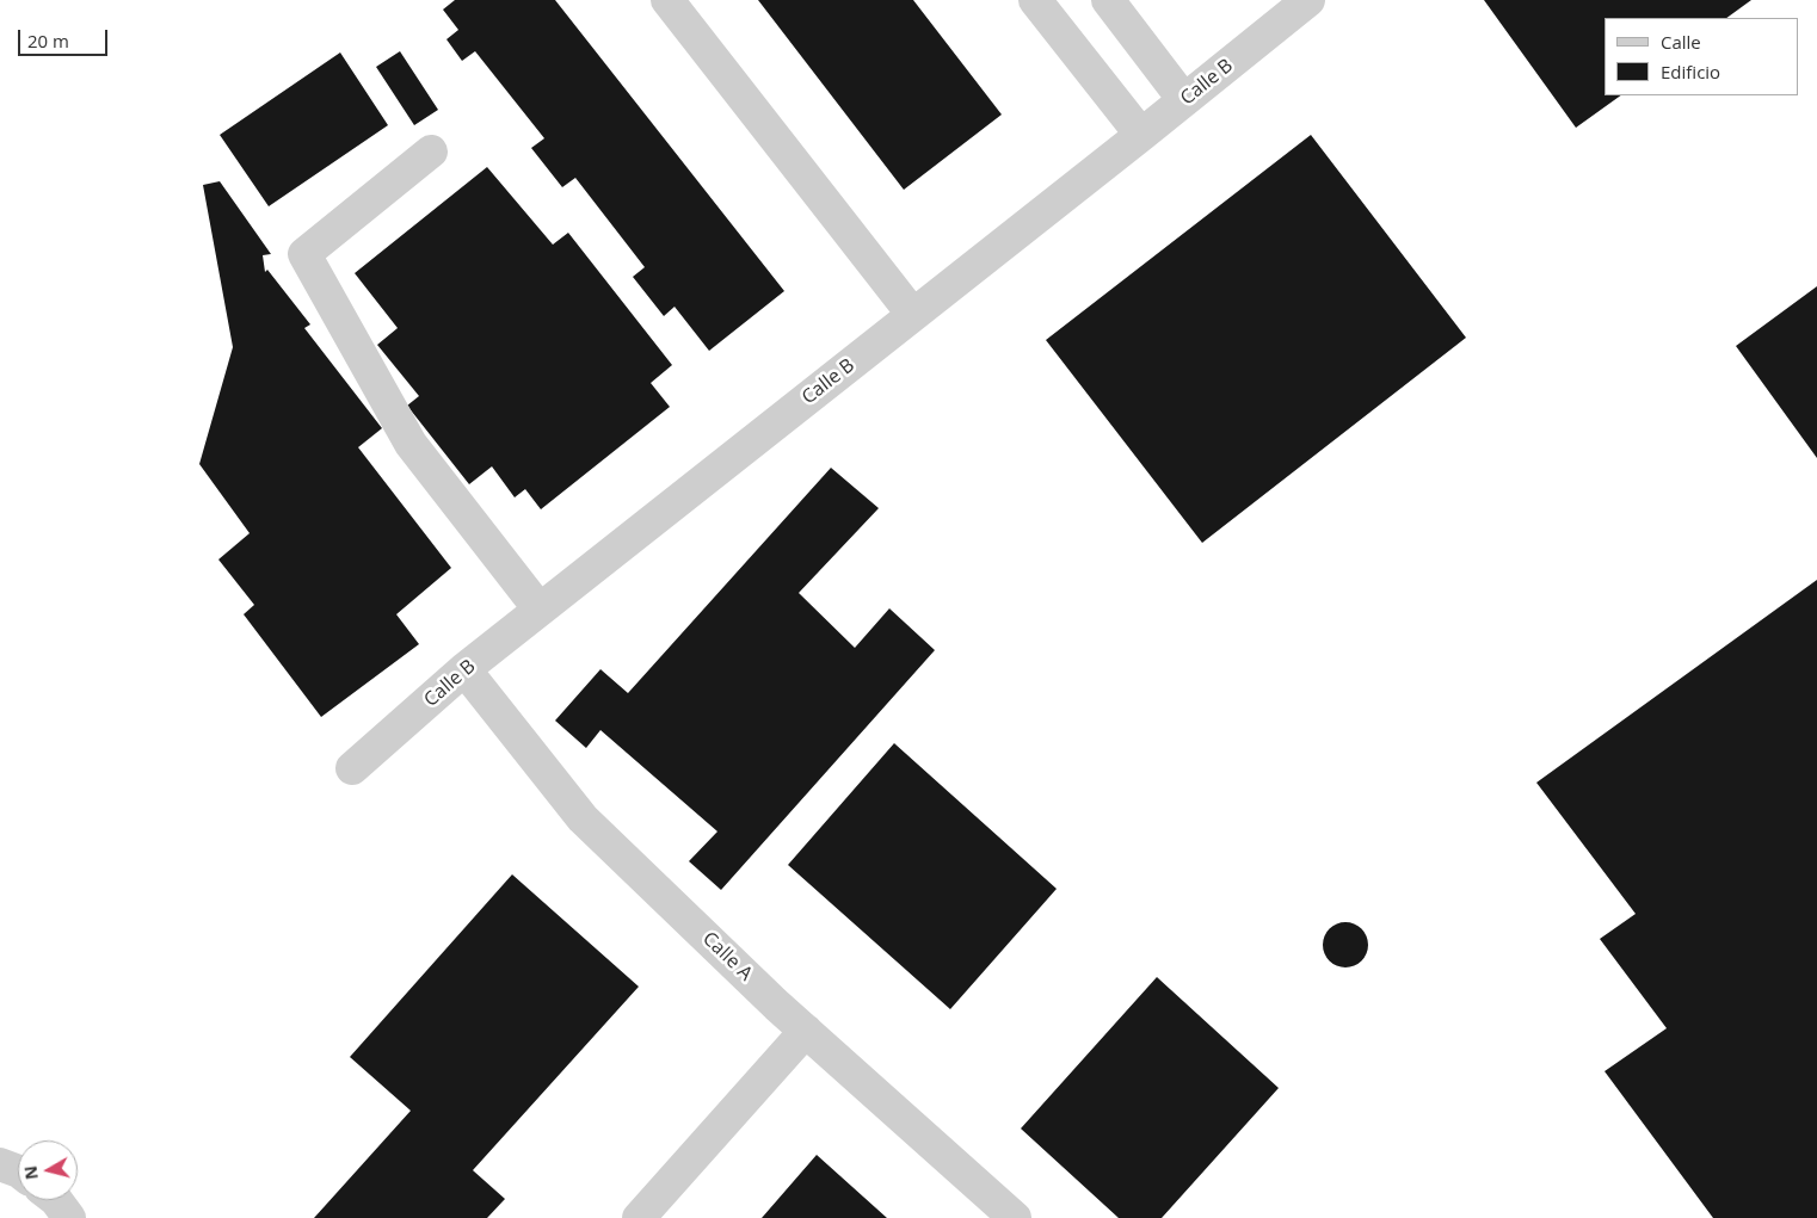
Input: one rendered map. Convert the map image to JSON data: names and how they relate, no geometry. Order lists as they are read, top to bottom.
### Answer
{
  "streets": {
    "street": ["Calle B", "Calle A"]
  },
  "crossings": [
    ["Calle B", "Calle A"]
  ],
  "legend": ["Calle", "Edificio"],
  "scale_bar": "20 m",
  "north": "left"
}
